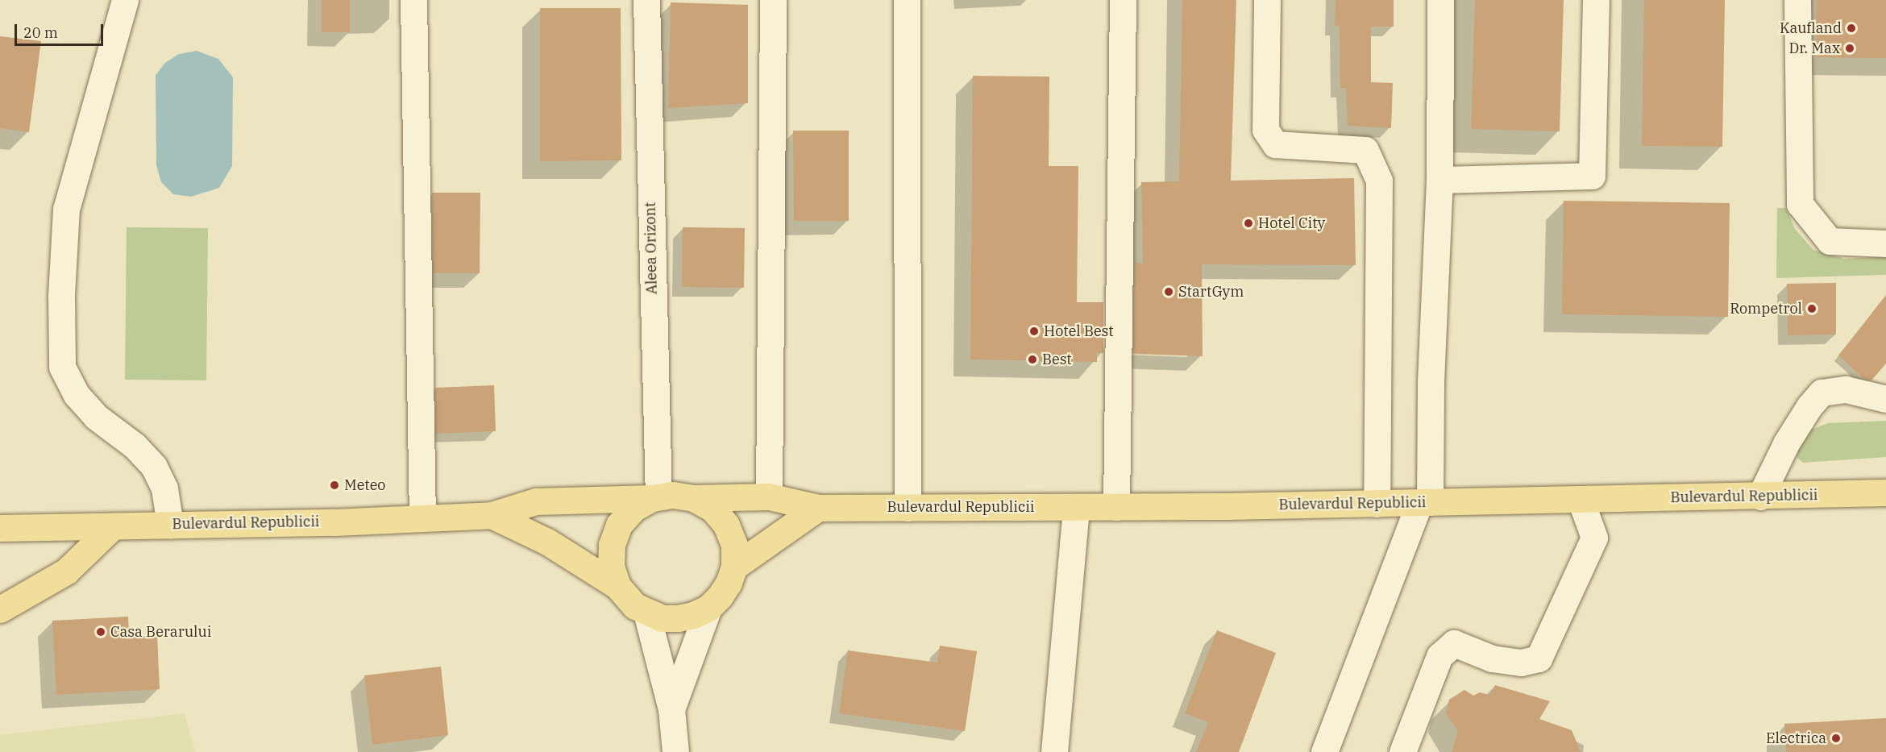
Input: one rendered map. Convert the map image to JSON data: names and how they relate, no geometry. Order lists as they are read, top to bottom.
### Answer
{
  "streets": {
    "main road": ["Bulevardul Republicii"],
    "street": ["Aleea Orizont"]
  },
  "crossings": [
    ["Aleea Orizont", "Bulevardul Republicii"]
  ],
  "places": [
    "Kaufland",
    "Dr. Max",
    "Hotel City",
    "StartGym",
    "Rompetrol",
    "Hotel Best",
    "Best",
    "Meteo",
    "Casa Berarului",
    "Electrica"
  ],
  "scale_bar": "20 m"
}
